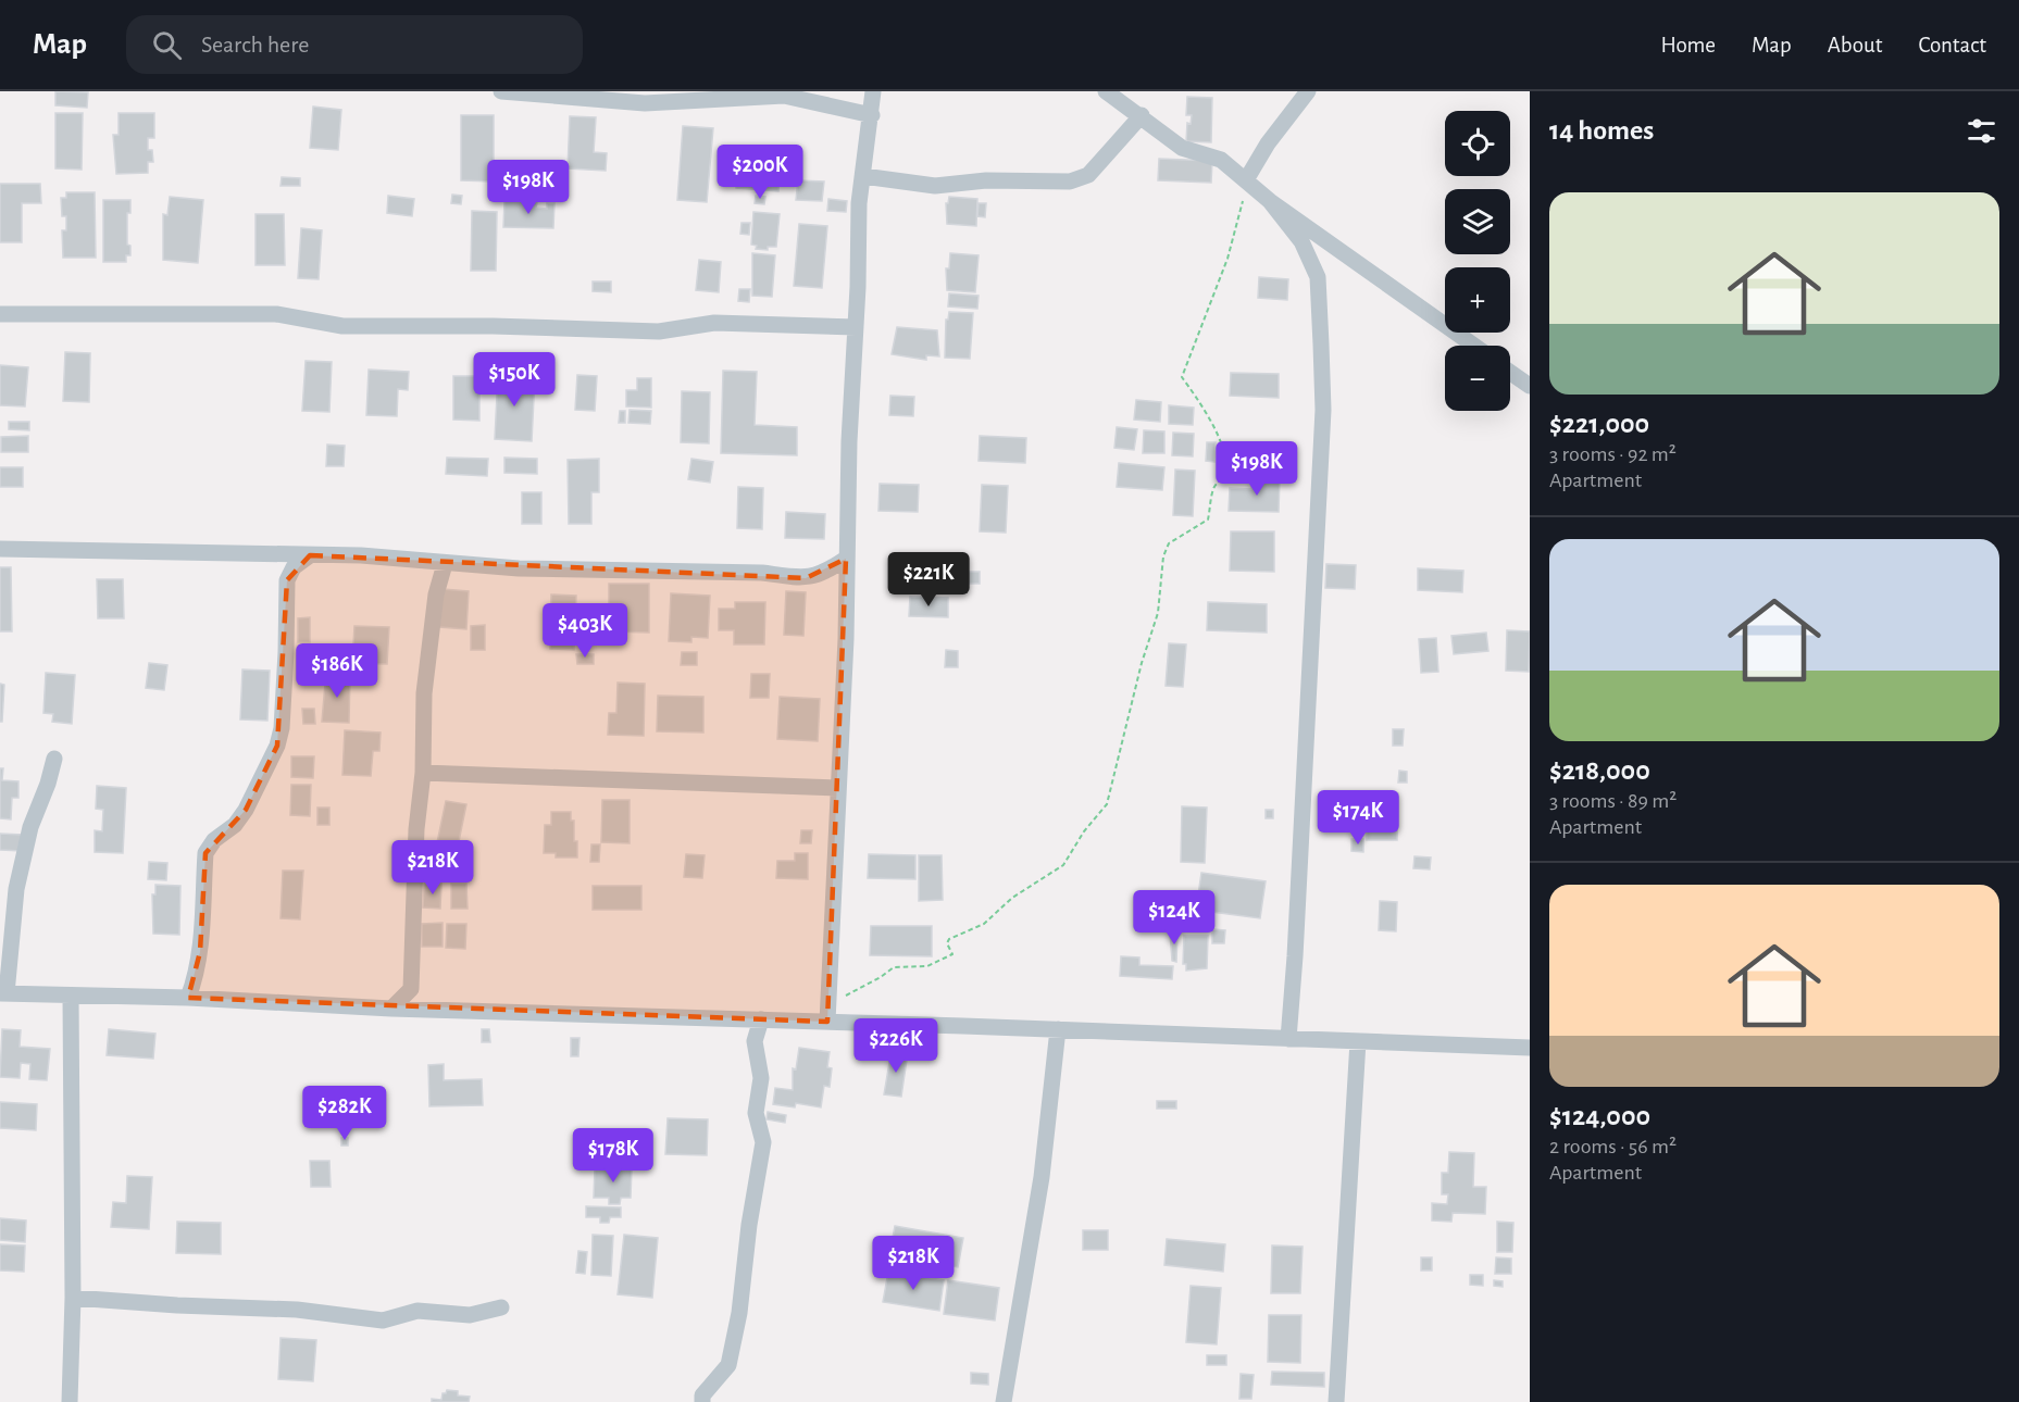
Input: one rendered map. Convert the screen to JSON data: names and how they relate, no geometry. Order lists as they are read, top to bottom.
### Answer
{
  "page": {
    "header": "Map",
    "search": "Search here",
    "nav": [
      "Home",
      "Map",
      "About",
      "Contact"
    ],
    "heading": "14 homes",
    "map_buttons": ["+", "−"],
    "price": [
      "$200K",
      "$198K",
      "$150K",
      "$198K",
      "$221K",
      "$403K",
      "$186K",
      "$174K",
      "$218K",
      "$124K",
      "$226K",
      "$282K",
      "$178K",
      "$218K"
    ],
    "list": [
      {
        "name": "$221,000",
        "note": "3 rooms · 92 m² · Apartment"
      },
      {
        "name": "$218,000",
        "note": "3 rooms · 89 m² · Apartment"
      },
      {
        "name": "$124,000",
        "note": "2 rooms · 56 m² · Apartment"
      }
    ]
  }
}
